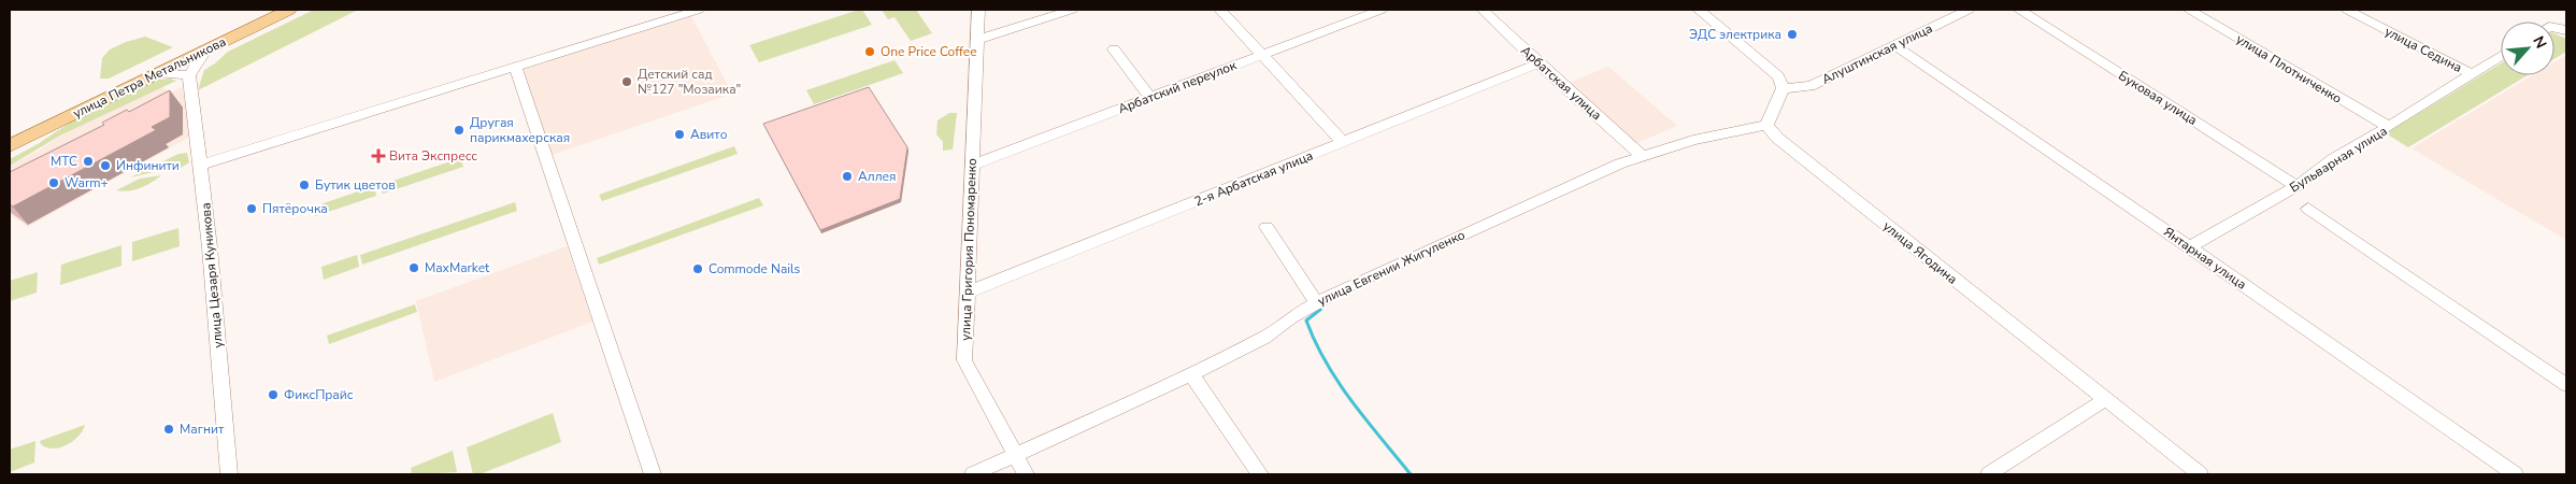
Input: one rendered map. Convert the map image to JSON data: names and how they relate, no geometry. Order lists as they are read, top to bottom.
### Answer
{
  "streets": {
    "main road": ["улица Петра Метальникова"],
    "street": [
      "улица Седина",
      "Алуштинская улица",
      "улица Плотниченко",
      "Арбатская улица",
      "Арбатский переулок",
      "Буковая улица",
      "Бульварная улица",
      "2-я Арбатская улица",
      "улица Григория Пономаренко",
      "улица Ягодина",
      "Янтарная улица",
      "улица Евгении Жигуленко",
      "улица Цезаря Куникова"
    ]
  },
  "crossings": [
    ["улица Седина", "Бульварная улица"],
    ["Алуштинская улица", "Янтарная улица"],
    ["улица Плотниченко", "Бульварная улица"],
    ["Арбатская улица", "2-я Арбатская улица"],
    ["Арбатская улица", "улица Евгении Жигуленко"],
    ["Арбатский переулок", "улица Григория Пономаренко"],
    ["Буковая улица", "Бульварная улица"],
    ["Бульварная улица", "Янтарная улица"],
    ["2-я Арбатская улица", "улица Григория Пономаренко"],
    ["улица Григория Пономаренко", "улица Евгении Жигуленко"],
    ["улица Ягодина", "улица Евгении Жигуленко"]
  ],
  "places": {
    "other": [
      "ЭДС электрика",
      "One Price Coffee",
      "Детский сад №127 \"Мозаика\"",
      "Другая парикмахерская",
      "Авито",
      "МТС",
      "Инфинити",
      "Аллея",
      "Warm+",
      "Бутик цветов",
      "Пятёрочка",
      "MaxMarket",
      "Commode Nails",
      "ФиксПрайс",
      "Магнит"
    ],
    "health": ["Вита Экспресс"]
  },
  "north": "top right"
}
